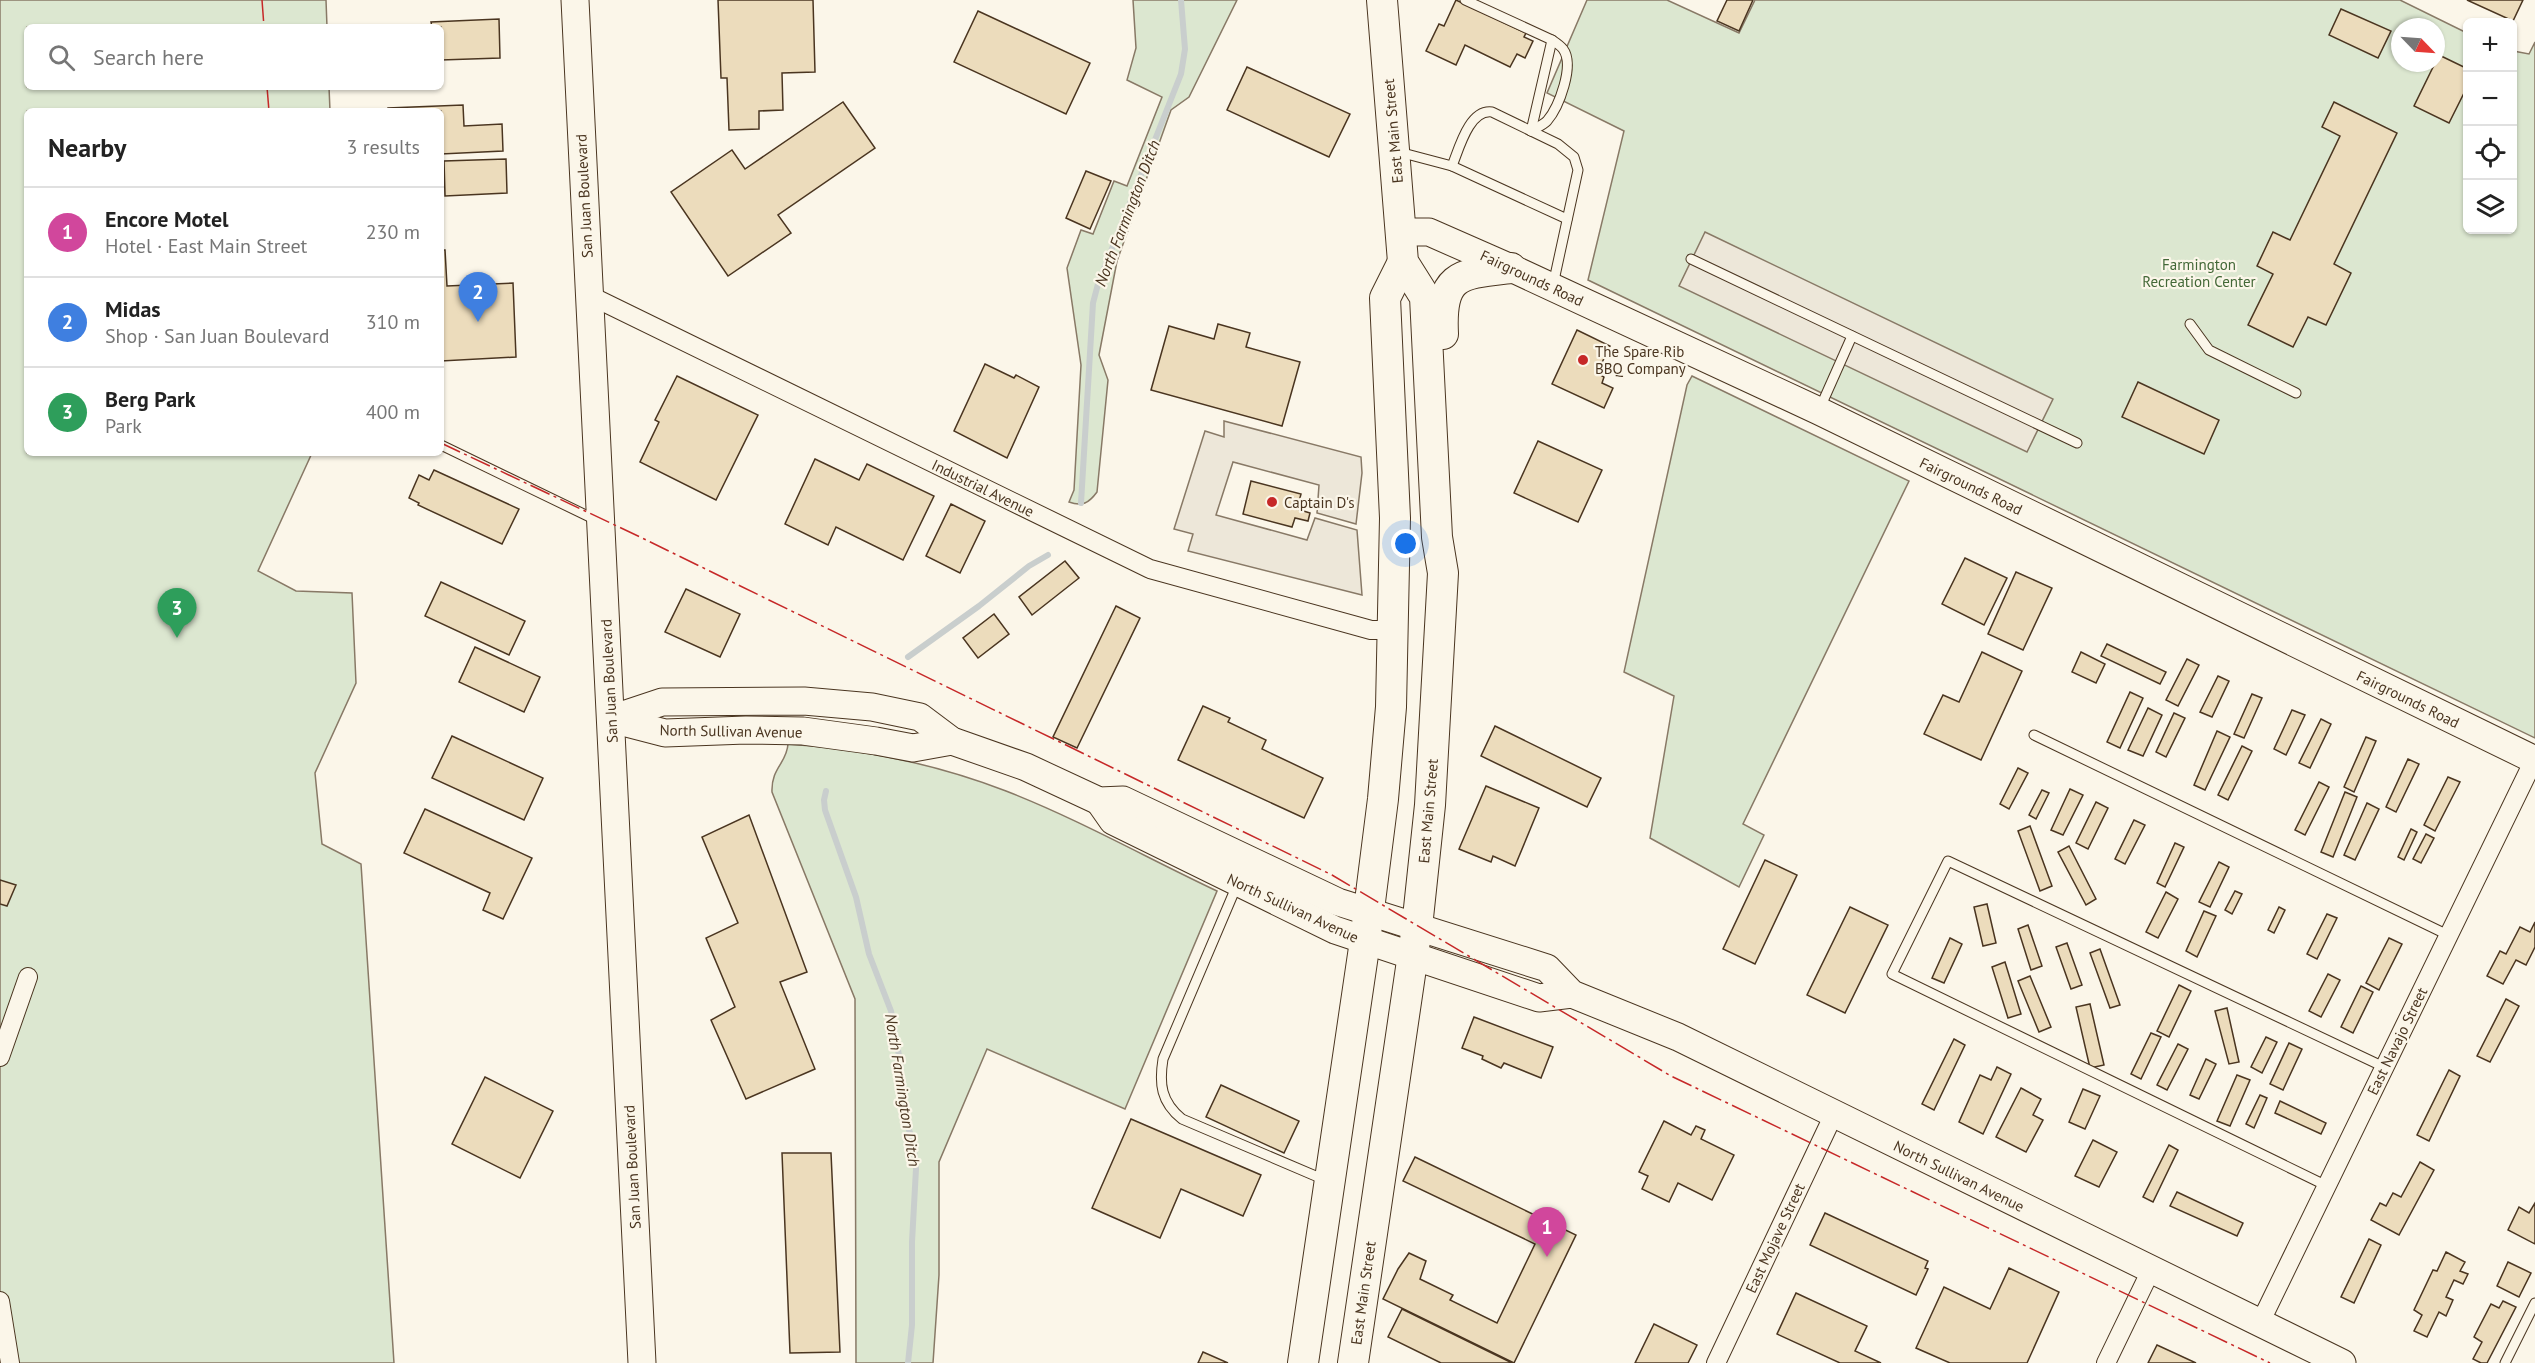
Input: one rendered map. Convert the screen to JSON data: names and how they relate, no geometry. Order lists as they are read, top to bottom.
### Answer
{
  "streets": {
    "main road": [
      "East Main Street",
      "San Juan Boulevard",
      "Fairgrounds Road",
      "North Sullivan Avenue"
    ],
    "street": ["Industrial Avenue", "East Navajo Street", "East Mojave Street"]
  },
  "crossings": [
    ["East Main Street", "Fairgrounds Road"],
    ["East Main Street", "North Sullivan Avenue"],
    ["San Juan Boulevard", "Industrial Avenue"],
    ["San Juan Boulevard", "North Sullivan Avenue"],
    ["Fairgrounds Road", "East Navajo Street"],
    ["North Sullivan Avenue", "East Navajo Street"],
    ["North Sullivan Avenue", "East Mojave Street"]
  ],
  "water": ["North Farmington Ditch"],
  "parks": ["Farmington Recreation Center"],
  "places": ["The Spare Rib BBQ Company", "Captain D's"],
  "north": "bottom right",
  "page": {
    "map_buttons": ["+", "−"],
    "search": "Search here",
    "heading": ["Nearby", "3 results"],
    "list": [
      {
        "mark": "1",
        "name": "Encore Motel",
        "note": "Hotel · East Main Street",
        "value": "230 m"
      },
      {
        "mark": "2",
        "name": "Midas",
        "note": "Shop · San Juan Boulevard",
        "value": "310 m"
      },
      {
        "mark": "3",
        "name": "Berg Park",
        "note": "Park",
        "value": "400 m"
      }
    ],
    "pins": ["2", "3", "1"]
  }
}
